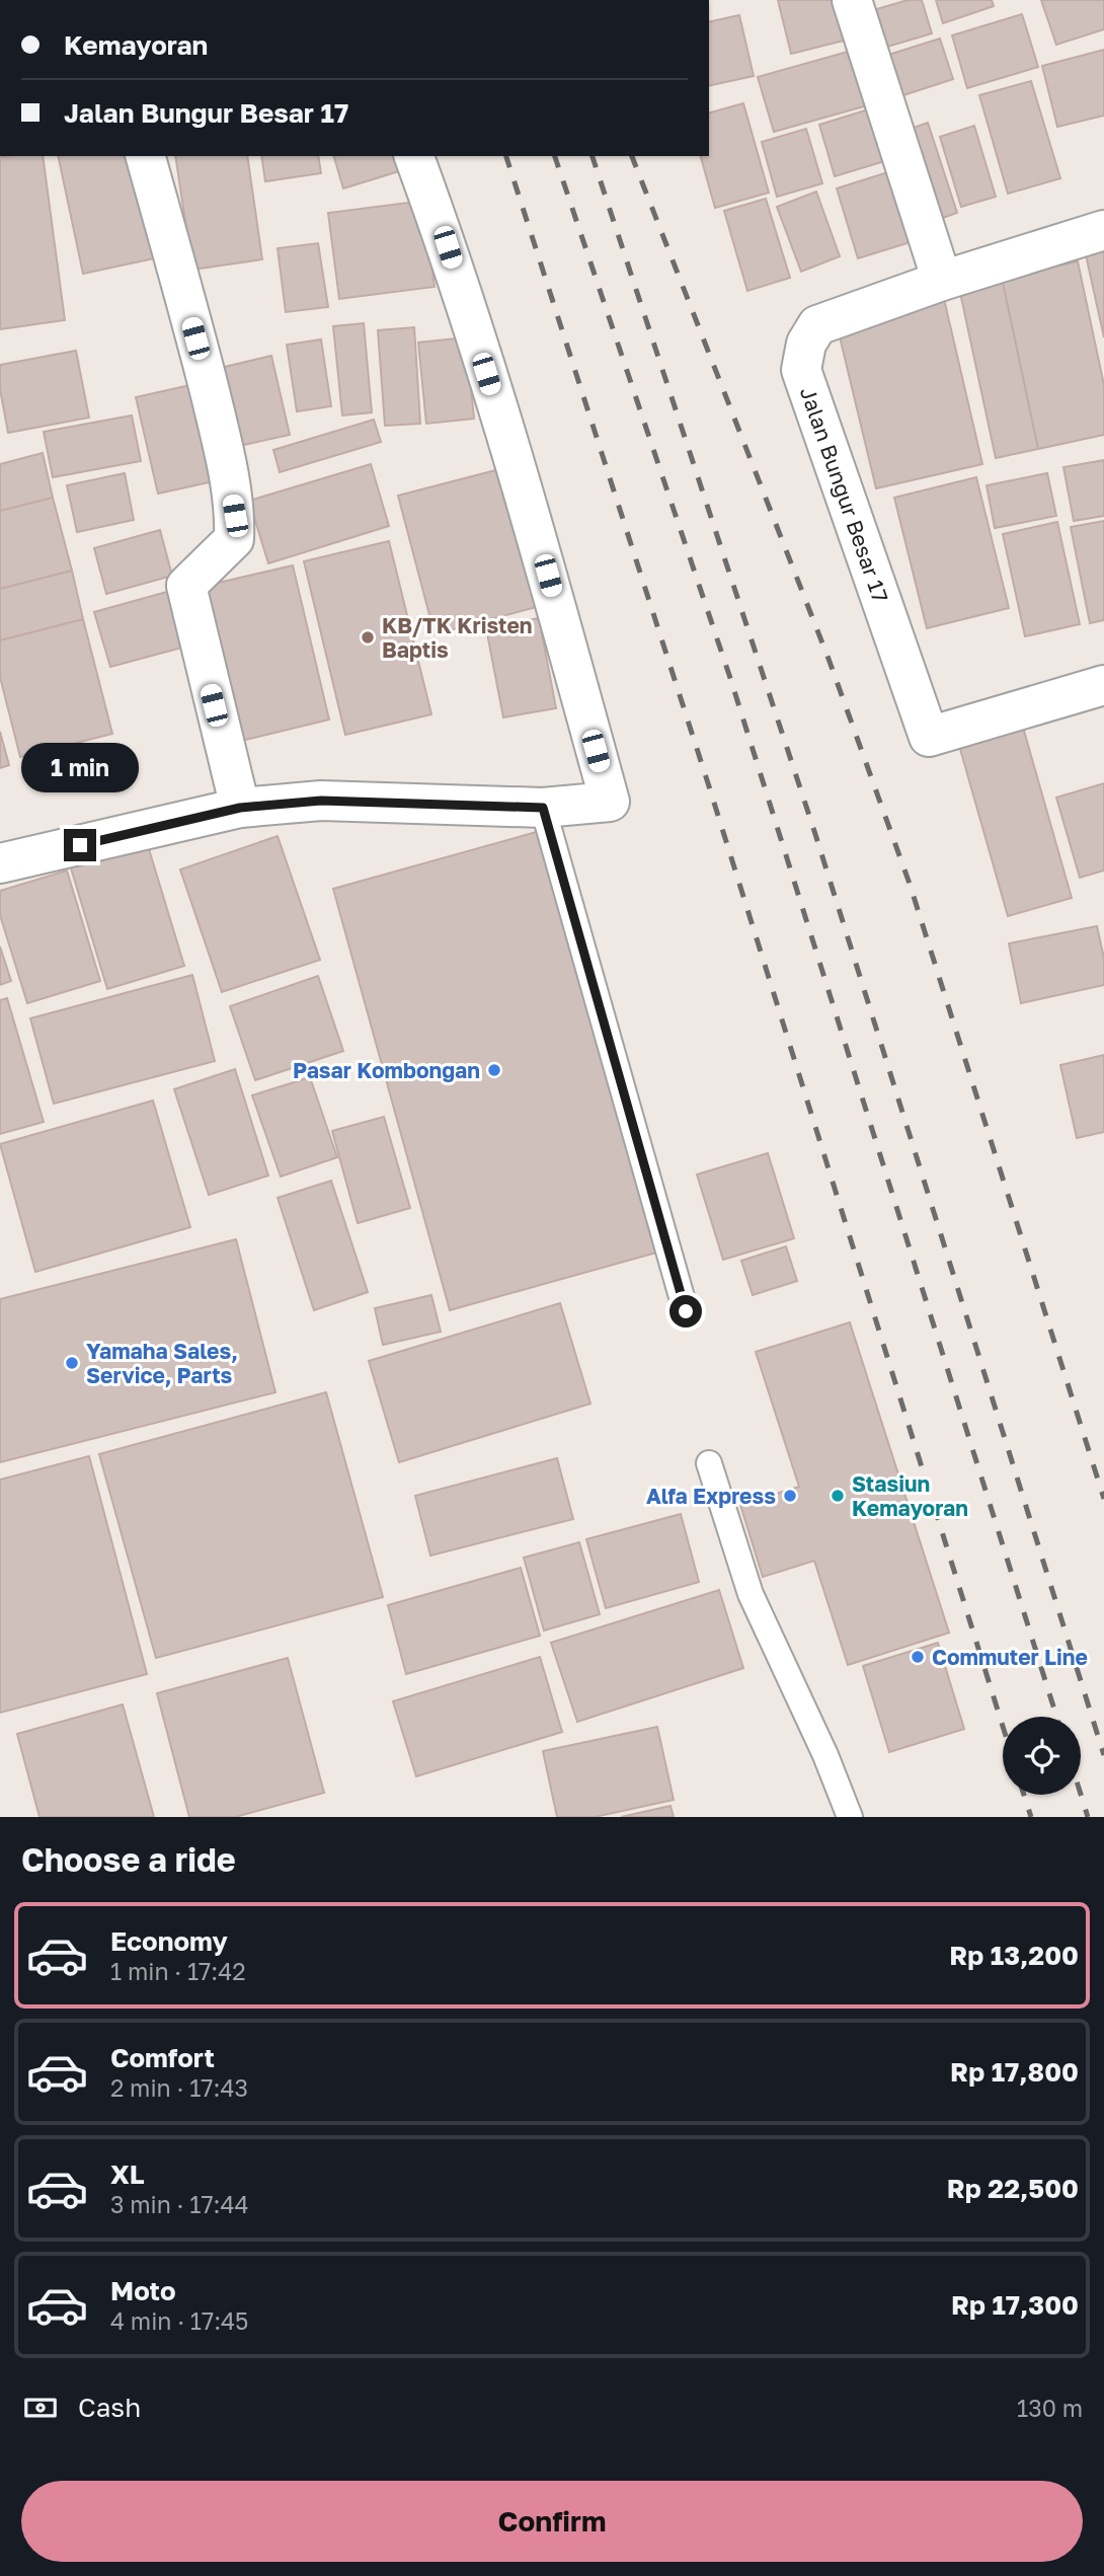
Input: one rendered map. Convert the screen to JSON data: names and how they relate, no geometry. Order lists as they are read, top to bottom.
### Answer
{
  "streets": {
    "street": ["Jalan Bungur Besar 17"]
  },
  "places": [
    "KB/TK Kristen Baptis",
    "Pasar Kombongan",
    "Yamaha Sales, Service, Parts",
    "Alfa Express",
    "Stasiun Kemayoran",
    "Commuter Line"
  ],
  "page": {
    "banner": ["Kemayoran", "Jalan Bungur Besar 17"],
    "bubble": "1 min",
    "heading": "Choose a ride",
    "list": [
      {
        "name": "Economy",
        "note": "1 min · 17:42",
        "value": "Rp 13,200"
      },
      {
        "name": "Comfort",
        "note": "2 min · 17:43",
        "value": "Rp 17,800"
      },
      {
        "name": "XL",
        "note": "3 min · 17:44",
        "value": "Rp 22,500"
      },
      {
        "name": "Moto",
        "note": "4 min · 17:45",
        "value": "Rp 17,300"
      }
    ],
    "pay": ["Cash", "130 m"],
    "buttons": "Confirm"
  }
}
